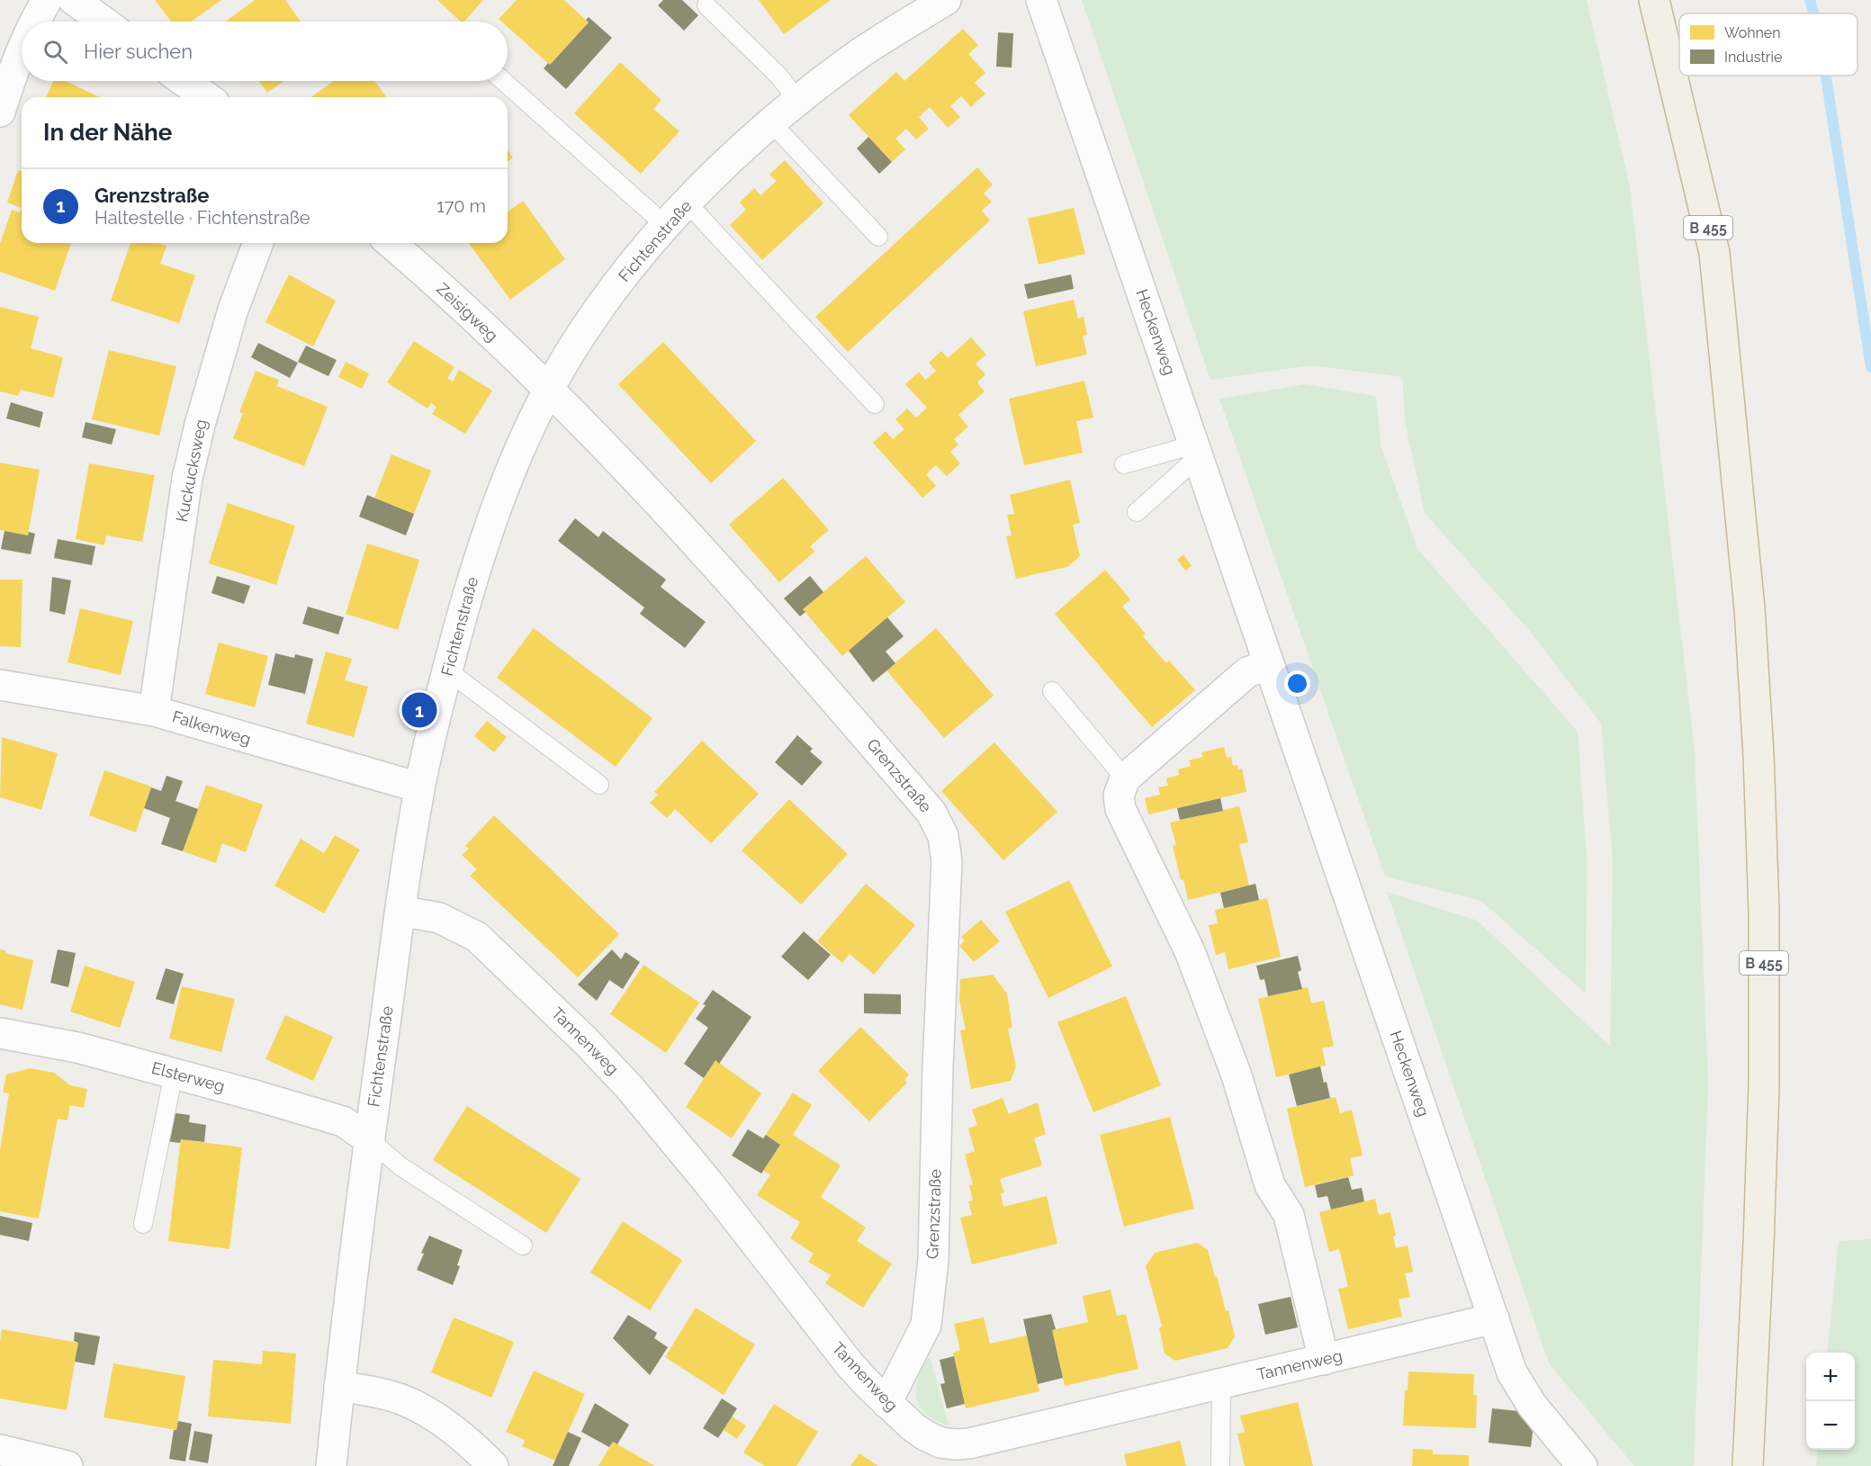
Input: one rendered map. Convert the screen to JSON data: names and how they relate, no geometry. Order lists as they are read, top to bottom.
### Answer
{
  "streets": {
    "highway": ["B 455"],
    "street": [
      "Fichtenstraße",
      "Zeisigweg",
      "Heckenweg",
      "Kuckucksweg",
      "Falkenweg",
      "Grenzstraße",
      "Tannenweg",
      "Elsterweg"
    ]
  },
  "crossings": [
    ["Fichtenstraße", "Zeisigweg"],
    ["Fichtenstraße", "Falkenweg"],
    ["Fichtenstraße", "Grenzstraße"],
    ["Fichtenstraße", "Tannenweg"],
    ["Fichtenstraße", "Elsterweg"],
    ["Zeisigweg", "Grenzstraße"],
    ["Heckenweg", "Tannenweg"],
    ["Kuckucksweg", "Falkenweg"],
    ["Grenzstraße", "Tannenweg"]
  ],
  "legend": ["Wohnen", "Industrie"],
  "page": {
    "search": "Hier suchen",
    "heading": "In der Nähe",
    "list": [
      {
        "mark": "1",
        "name": "Grenzstraße",
        "note": "Haltestelle · Fichtenstraße",
        "value": "170 m"
      }
    ],
    "pins": "1",
    "map_buttons": ["+", "−"]
  }
}
